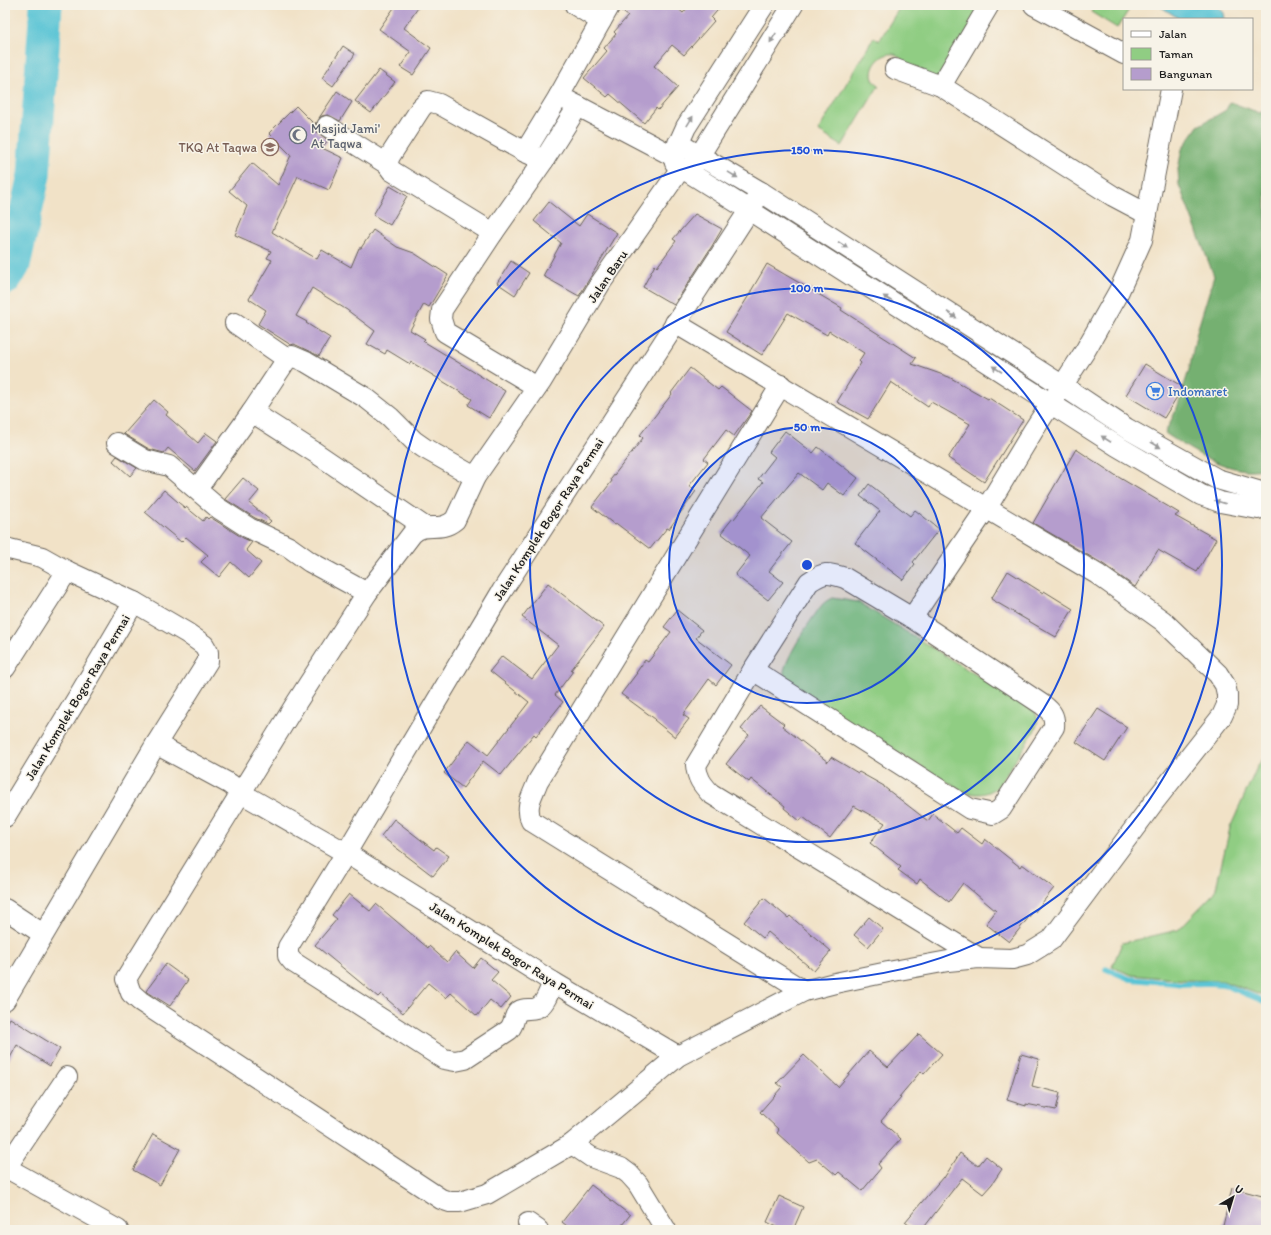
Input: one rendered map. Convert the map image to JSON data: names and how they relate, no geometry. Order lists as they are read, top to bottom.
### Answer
{
  "streets": {
    "street": ["Jalan Baru", "Jalan Komplek Bogor Raya Permai"]
  },
  "places": {
    "mosque": ["Masjid Jami' At Taqwa"],
    "school or university": ["TKQ At Taqwa"],
    "supermarket": ["Indomaret"]
  },
  "legend": ["Jalan", "Taman", "Bangunan"],
  "north": "top right",
  "rings": ["150 m", "100 m", "50 m"]
}
